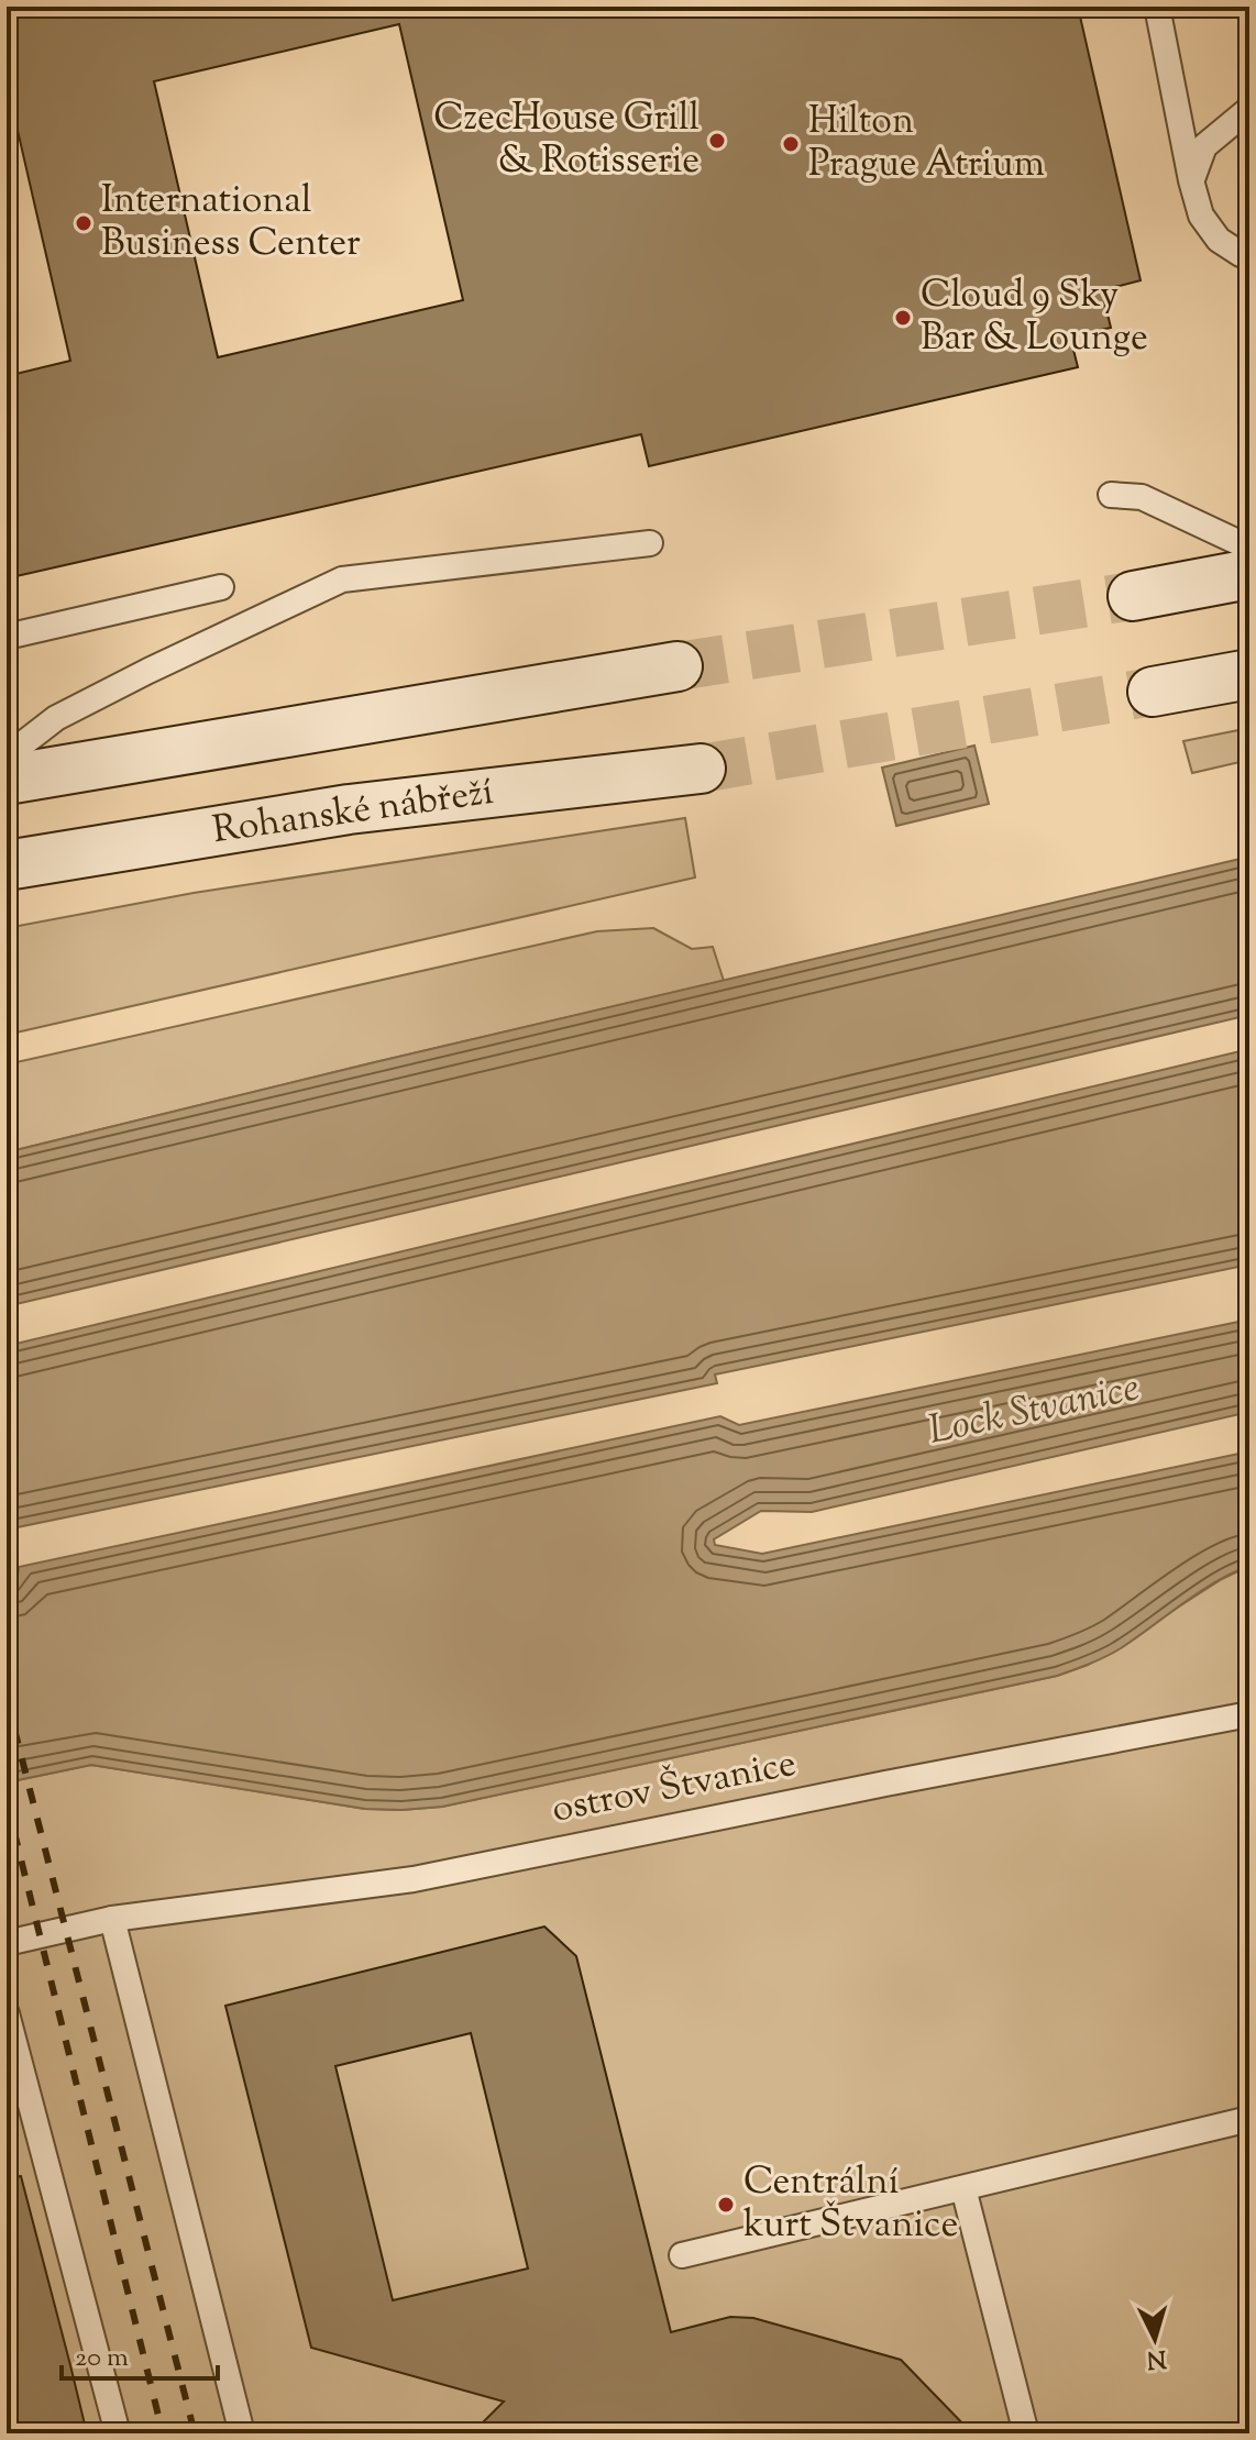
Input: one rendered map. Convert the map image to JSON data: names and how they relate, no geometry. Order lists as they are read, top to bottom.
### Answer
{
  "streets": {
    "main road": ["Rohanské nábřeží"],
    "lane": ["ostrov Štvanice"]
  },
  "water": ["Lock Stvanice"],
  "places": [
    "CzecHouse Grill & Rotisserie",
    "Hilton Prague Atrium",
    "International Business Center",
    "Cloud 9 Sky Bar & Lounge",
    "Centrální kurt Štvanice"
  ],
  "scale_bar": "20 m",
  "north": "bottom"
}
